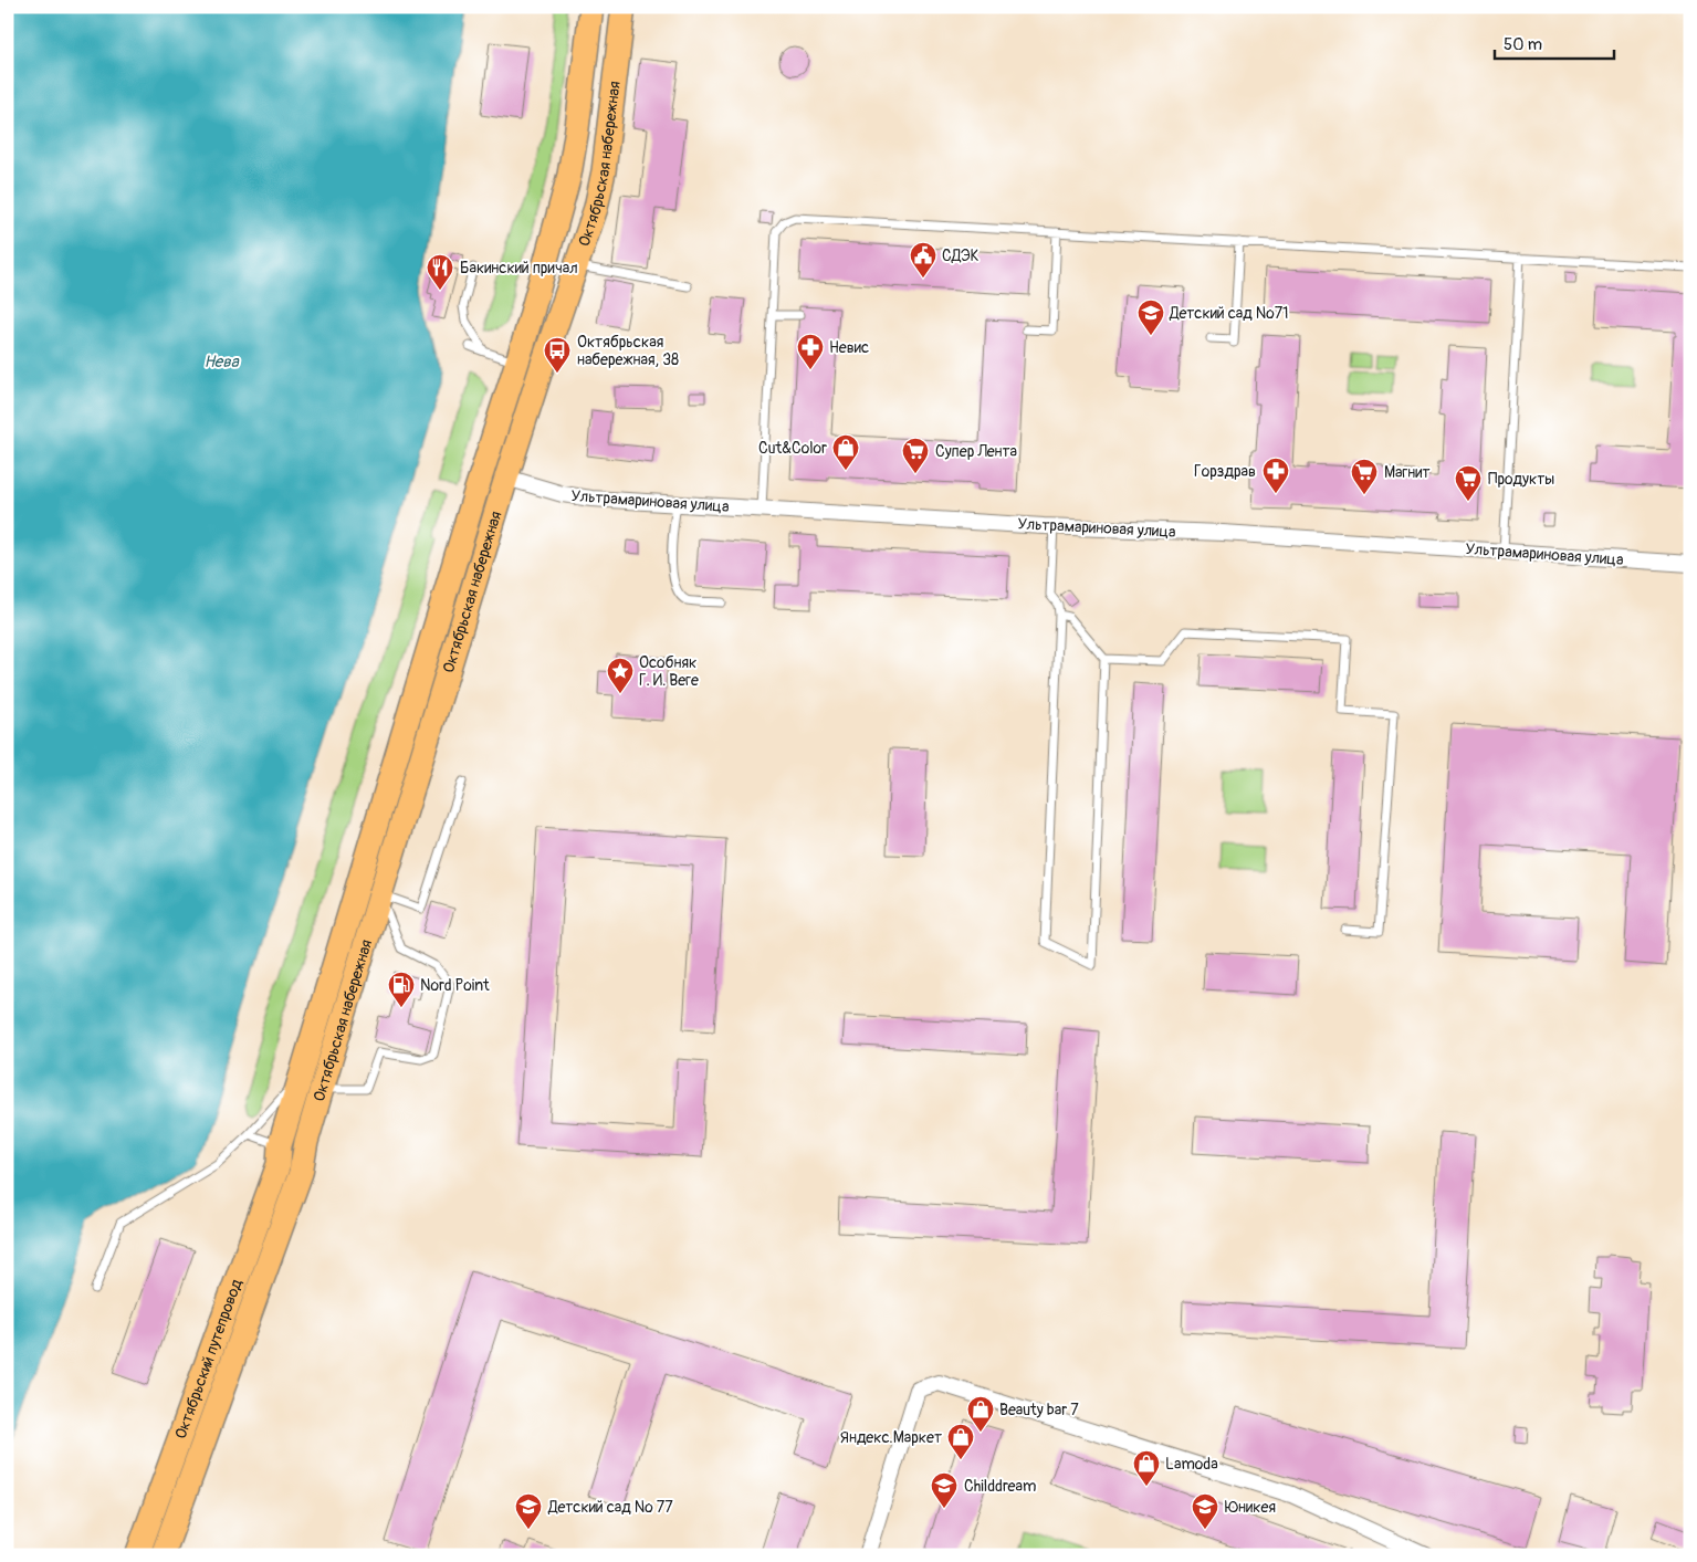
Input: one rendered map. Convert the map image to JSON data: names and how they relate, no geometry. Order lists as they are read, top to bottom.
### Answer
{
  "streets": {
    "main road": ["Октябрьская набережная", "Октябрьский путепровод"],
    "street": ["Ультрамариновая улица"]
  },
  "crossings": [
    ["Октябрьская набережная", "Ультрамариновая улица"],
    ["Октябрьская набережная", "Октябрьский путепровод"]
  ],
  "water": ["Нева"],
  "places": {
    "public building": ["СДЭК"],
    "restaurant": ["Бакинский причал"],
    "school or university": [
      "Детский сад №71",
      "Childdream",
      "Детский сад № 77",
      "Юникея"
    ],
    "pharmacy": ["Невис", "Горздрав"],
    "bus stop": ["Октябрьская набережная, 38"],
    "shop": [
      "Cut&Color",
      "Beauty bar 7",
      "Яндекс.Маркет",
      "Lamoda"
    ],
    "supermarket": ["Супер Лента", "Магнит", "Продукты"],
    "place": ["Особняк Г. И. Веге"],
    "fuel station": ["Nord Point"]
  },
  "scale_bar": "50 m"
}
